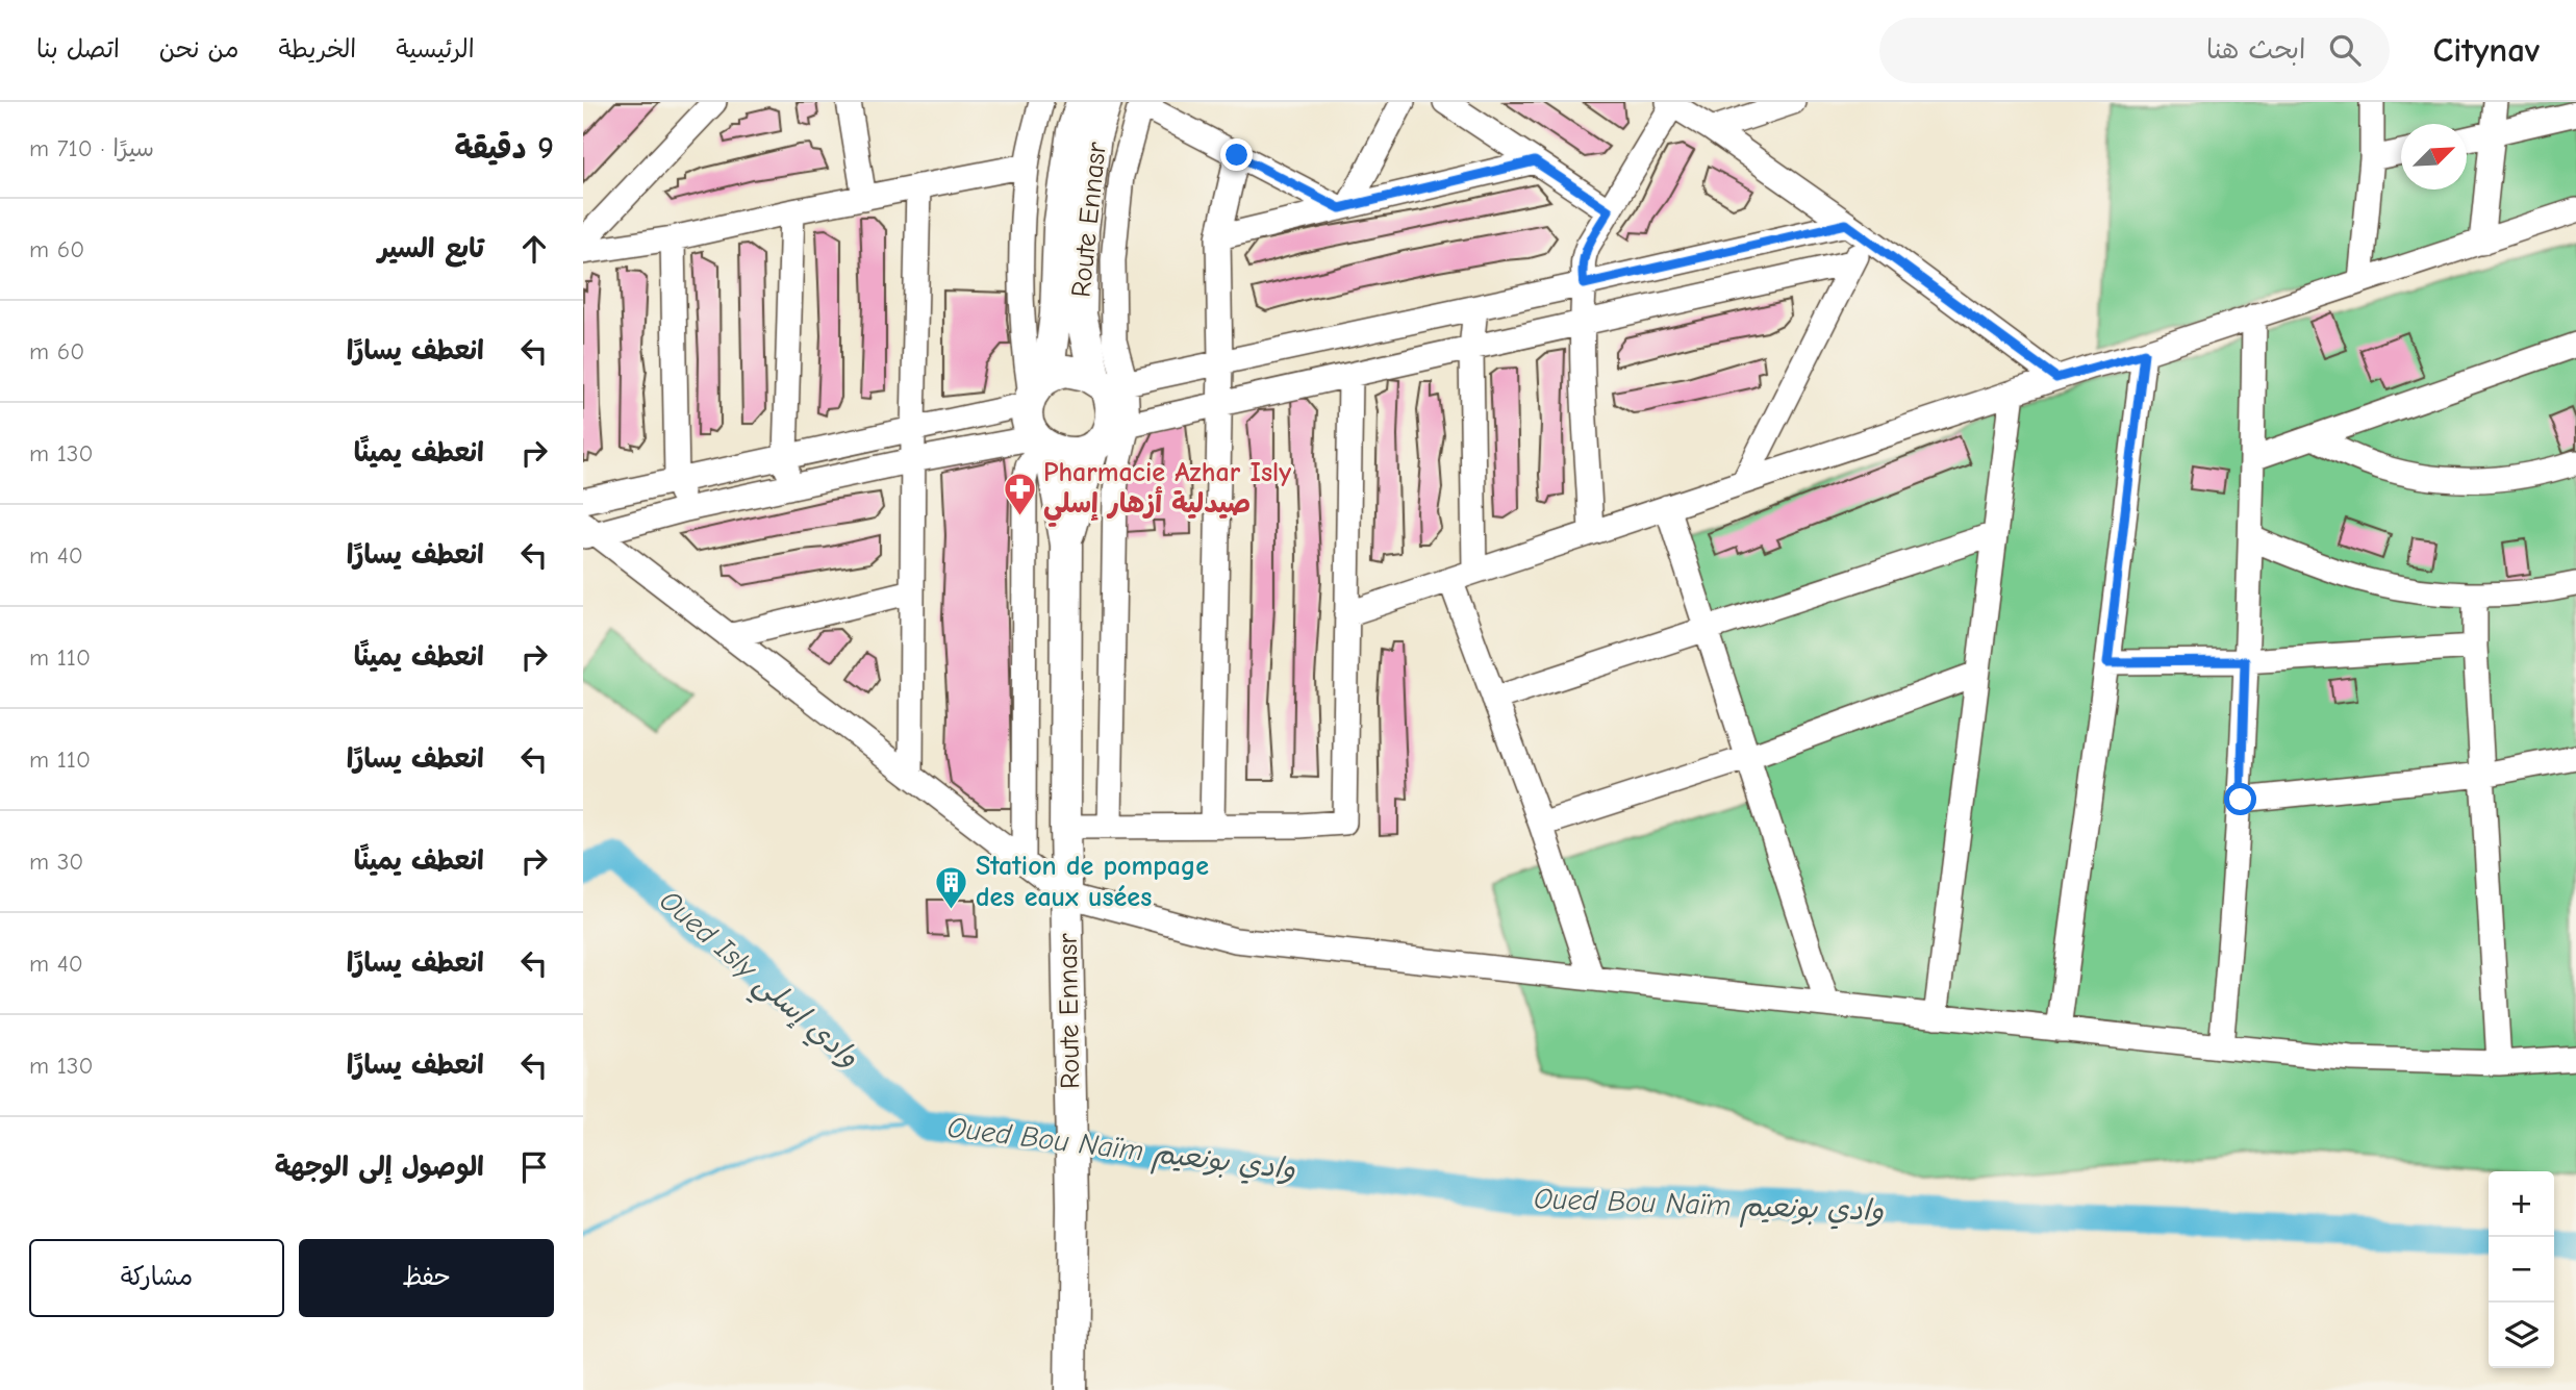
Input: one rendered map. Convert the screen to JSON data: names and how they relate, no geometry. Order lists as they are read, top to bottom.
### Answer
{
  "streets": {
    "main road": ["Route Ennasr"]
  },
  "water": ["Oued Isly وادي إسلي", "Oued Bou Naïm وادي بونعيم"],
  "places": {
    "pharmacy": ["Pharmacie Azhar Isly صيدلية أزهار إسلي"],
    "building": ["Station de pompage des eaux usées"]
  },
  "north": "top right",
  "page": {
    "header": "Citynav",
    "search": "ابحث هنا",
    "nav": [
      "الرئيسية",
      "الخريطة",
      "من نحن",
      "اتصل بنا"
    ],
    "heading": ["9 دقيقة", "سيرًا · 710 m"],
    "list": [
      ["تابع السير", "60 m"],
      ["انعطف يسارًا", "60 m"],
      ["انعطف يمينًا", "130 m"],
      ["انعطف يسارًا", "40 m"],
      ["انعطف يمينًا", "110 m"],
      ["انعطف يسارًا", "110 m"],
      ["انعطف يمينًا", "30 m"],
      ["انعطف يسارًا", "40 m"],
      ["انعطف يسارًا", "130 m"],
      "الوصول إلى الوجهة"
    ],
    "map_buttons": ["+", "−"],
    "buttons": ["حفظ", "مشاركة"]
  }
}
